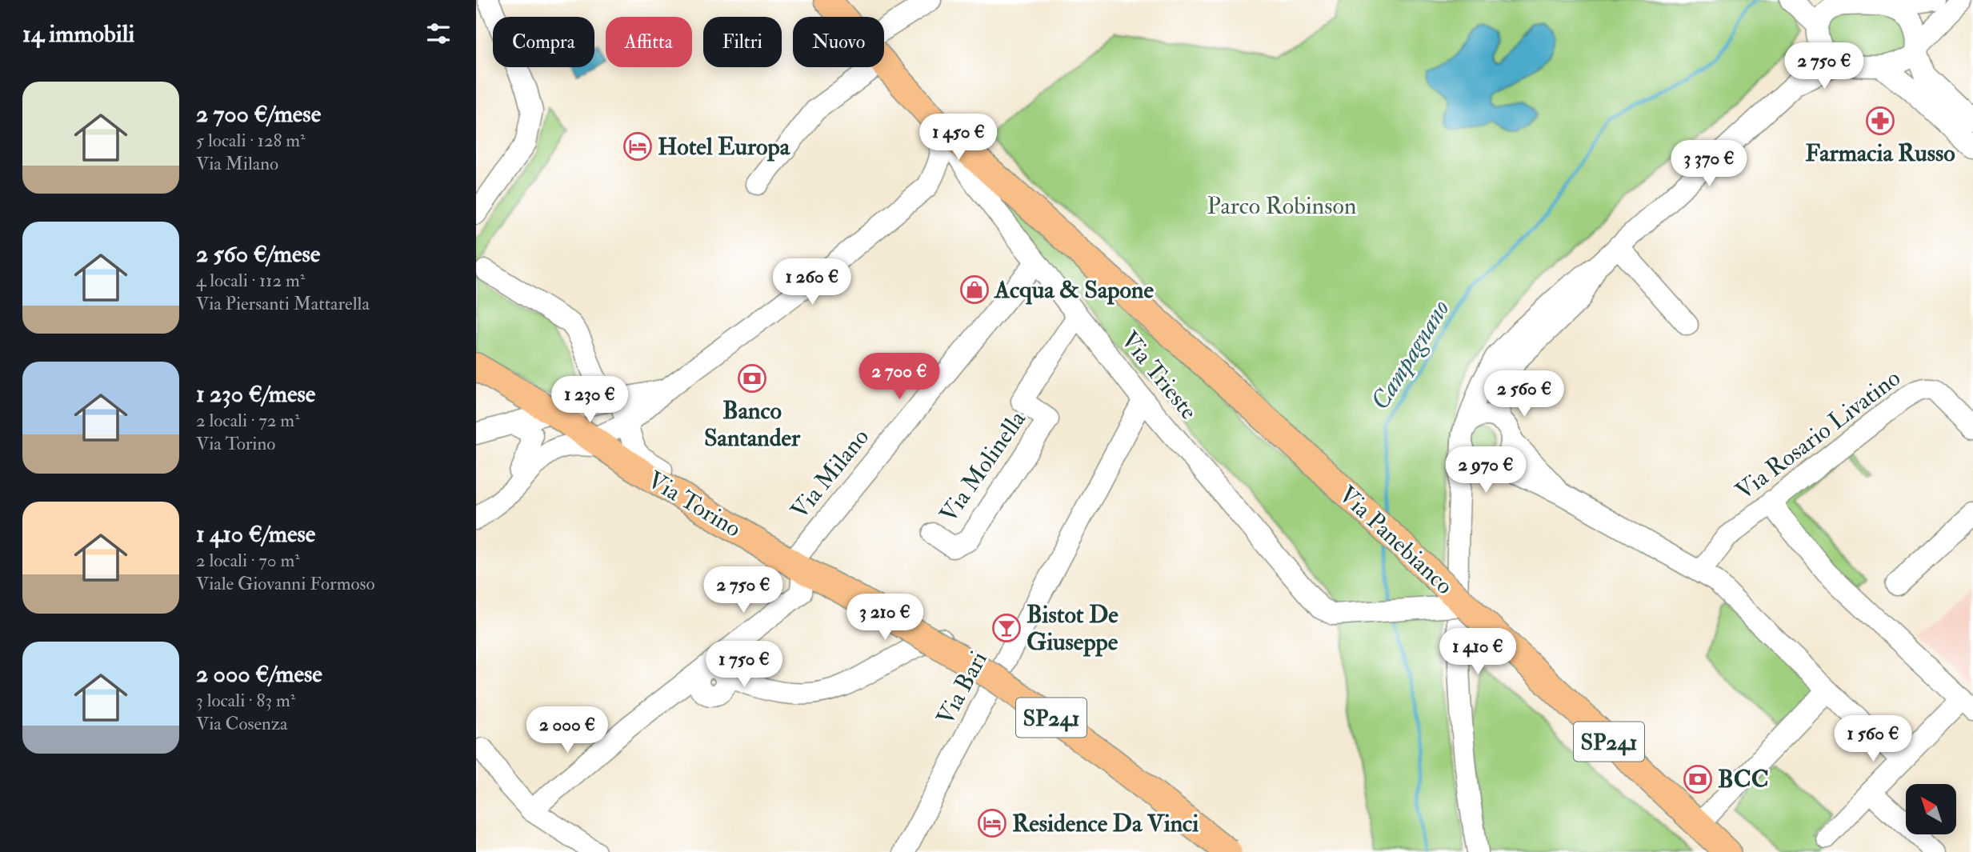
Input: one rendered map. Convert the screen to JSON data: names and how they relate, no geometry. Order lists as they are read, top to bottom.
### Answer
{
  "streets": {
    "main road": ["Via Torino", "Via Panebianco", "SP241"],
    "street": [
      "Via Trieste",
      "Via Rosario Livatino",
      "Via Molinella",
      "Via Milano",
      "Via Bari"
    ]
  },
  "crossings": [
    ["Via Trieste", "Via Molinella"],
    ["Via Trieste", "Via Milano"],
    ["Via Trieste", "Via Panebianco"],
    ["Via Trieste", "Via Bari"],
    ["Via Trieste", "SP241"],
    ["Via Milano", "Via Torino"],
    ["Via Torino", "SP241"],
    ["Via Panebianco", "SP241"]
  ],
  "water": ["Campagnano"],
  "parks": ["Parco Robinson"],
  "places": {
    "pharmacy": ["Farmacia Russo"],
    "hotel": ["Hotel Europa", "Residence Da Vinci"],
    "shop": ["Acqua & Sapone"],
    "bank": ["Banco Santander", "BCC"],
    "bar": ["Bistot De Giuseppe"]
  },
  "north": "top left",
  "page": {
    "heading": "14 immobili",
    "chip": [
      "Compra",
      "Affitta",
      "Filtri",
      "Nuovo"
    ],
    "price": [
      "2 750 €",
      "1 450 €",
      "3 370 €",
      "1 260 €",
      "2 700 €",
      "2 560 €",
      "1 230 €",
      "2 970 €",
      "2 750 €",
      "3 210 €",
      "1 410 €",
      "1 750 €",
      "2 000 €",
      "1 560 €"
    ],
    "list": [
      {
        "name": "2 700 €/mese",
        "note": "5 locali · 128 m² · Via Milano"
      },
      {
        "name": "2 560 €/mese",
        "note": "4 locali · 112 m² · Via Piersanti Mattarella"
      },
      {
        "name": "1 230 €/mese",
        "note": "2 locali · 72 m² · Via Torino"
      },
      {
        "name": "1 410 €/mese",
        "note": "2 locali · 70 m² · Viale Giovanni Formoso"
      },
      {
        "name": "2 000 €/mese",
        "note": "3 locali · 83 m² · Via Cosenza"
      }
    ]
  }
}
